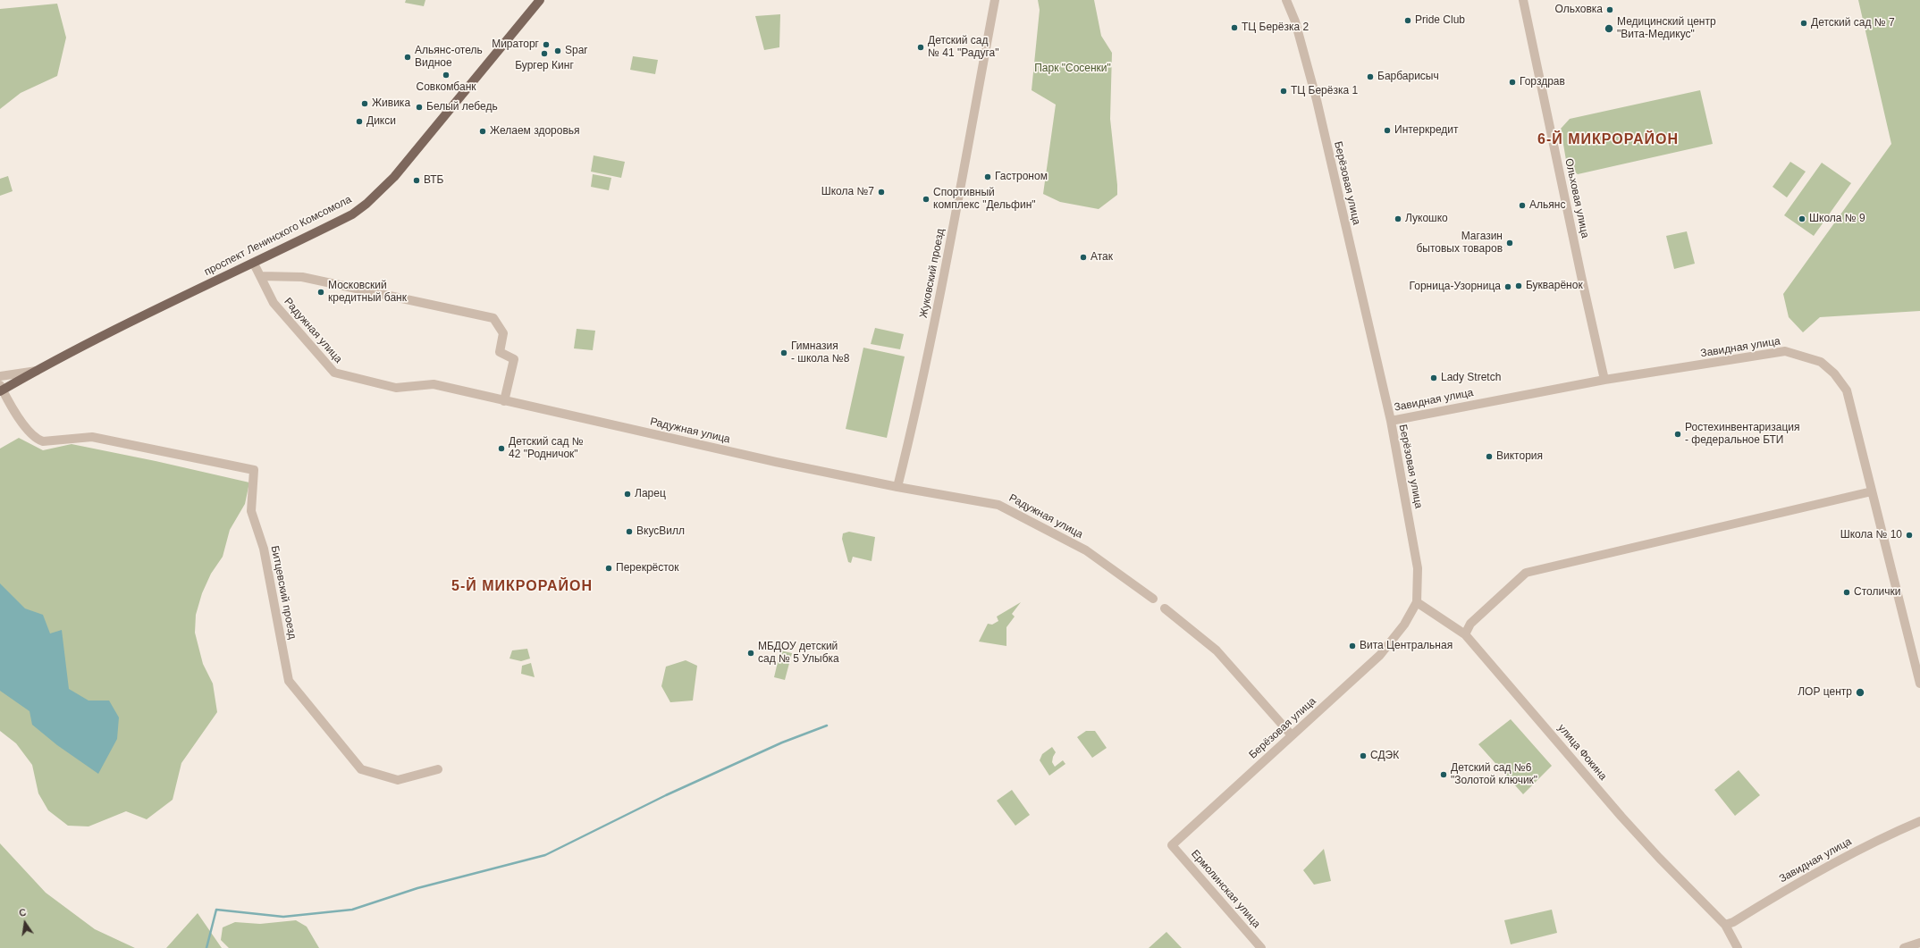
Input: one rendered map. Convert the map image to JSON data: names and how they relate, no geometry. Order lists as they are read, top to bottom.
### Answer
{
  "streets": {
    "main road": ["проспект Ленинского Комсомола"],
    "street": [
      "Берёзовая улица",
      "Ольховая улица",
      "Жуковский проезд",
      "Радужная улица",
      "Завидная улица",
      "Битцевский проезд",
      "улица Фокина",
      "Ермолинская улица"
    ]
  },
  "crossings": [
    ["Берёзовая улица", "Завидная улица"],
    ["Берёзовая улица", "улица Фокина"],
    ["Берёзовая улица", "Ермолинская улица"],
    ["Ольховая улица", "Завидная улица"],
    ["проспект Ленинского Комсомола", "Радужная улица"],
    ["проспект Ленинского Комсомола", "Битцевский проезд"],
    ["Жуковский проезд", "Радужная улица"],
    ["Завидная улица", "улица Фокина"]
  ],
  "districts": ["6-Й МИКРОРАЙОН", "5-Й МИКРОРАЙОН"],
  "parks": ["Парк \"Сосенки\""],
  "places": [
    "Ольховка",
    "Pride Club",
    "Детский сад № 7",
    "ТЦ Берёзка 2",
    "Медицинский центр \"Вита-Медикус\"",
    "Мираторг",
    "Детский сад № 41 \"Радуга\"",
    "Spar",
    "Бургер Кинг",
    "Альянс-отель Видное",
    "Совкомбанк",
    "Барбарисыч",
    "Горздрав",
    "ТЦ Берёзка 1",
    "Живика",
    "Белый лебедь",
    "Дикси",
    "Интеркредит",
    "Желаем здоровья",
    "Гастроном",
    "ВТБ",
    "Школа №7",
    "Спортивный комплекс \"Дельфин\"",
    "Альянс",
    "Лукошко",
    "Школа № 9",
    "Магазин бытовых товаров",
    "Атак",
    "Букварёнок",
    "Горница-Узорница",
    "Московский кредитный банк",
    "Гимназия - школа №8",
    "Lady Stretch",
    "Ростехинвентаризация - федеральное БТИ",
    "Детский сад № 42 \"Родничок\"",
    "Виктория",
    "Ларец",
    "ВкусВилл",
    "Школа № 10",
    "Перекрёсток",
    "Столички",
    "Вита Центральная",
    "МБДОУ детский сад № 5 Улыбка",
    "ЛОР центр",
    "СДЭК",
    "Детский сад №6 \"Золотой ключик\""
  ],
  "north": "top"
}
